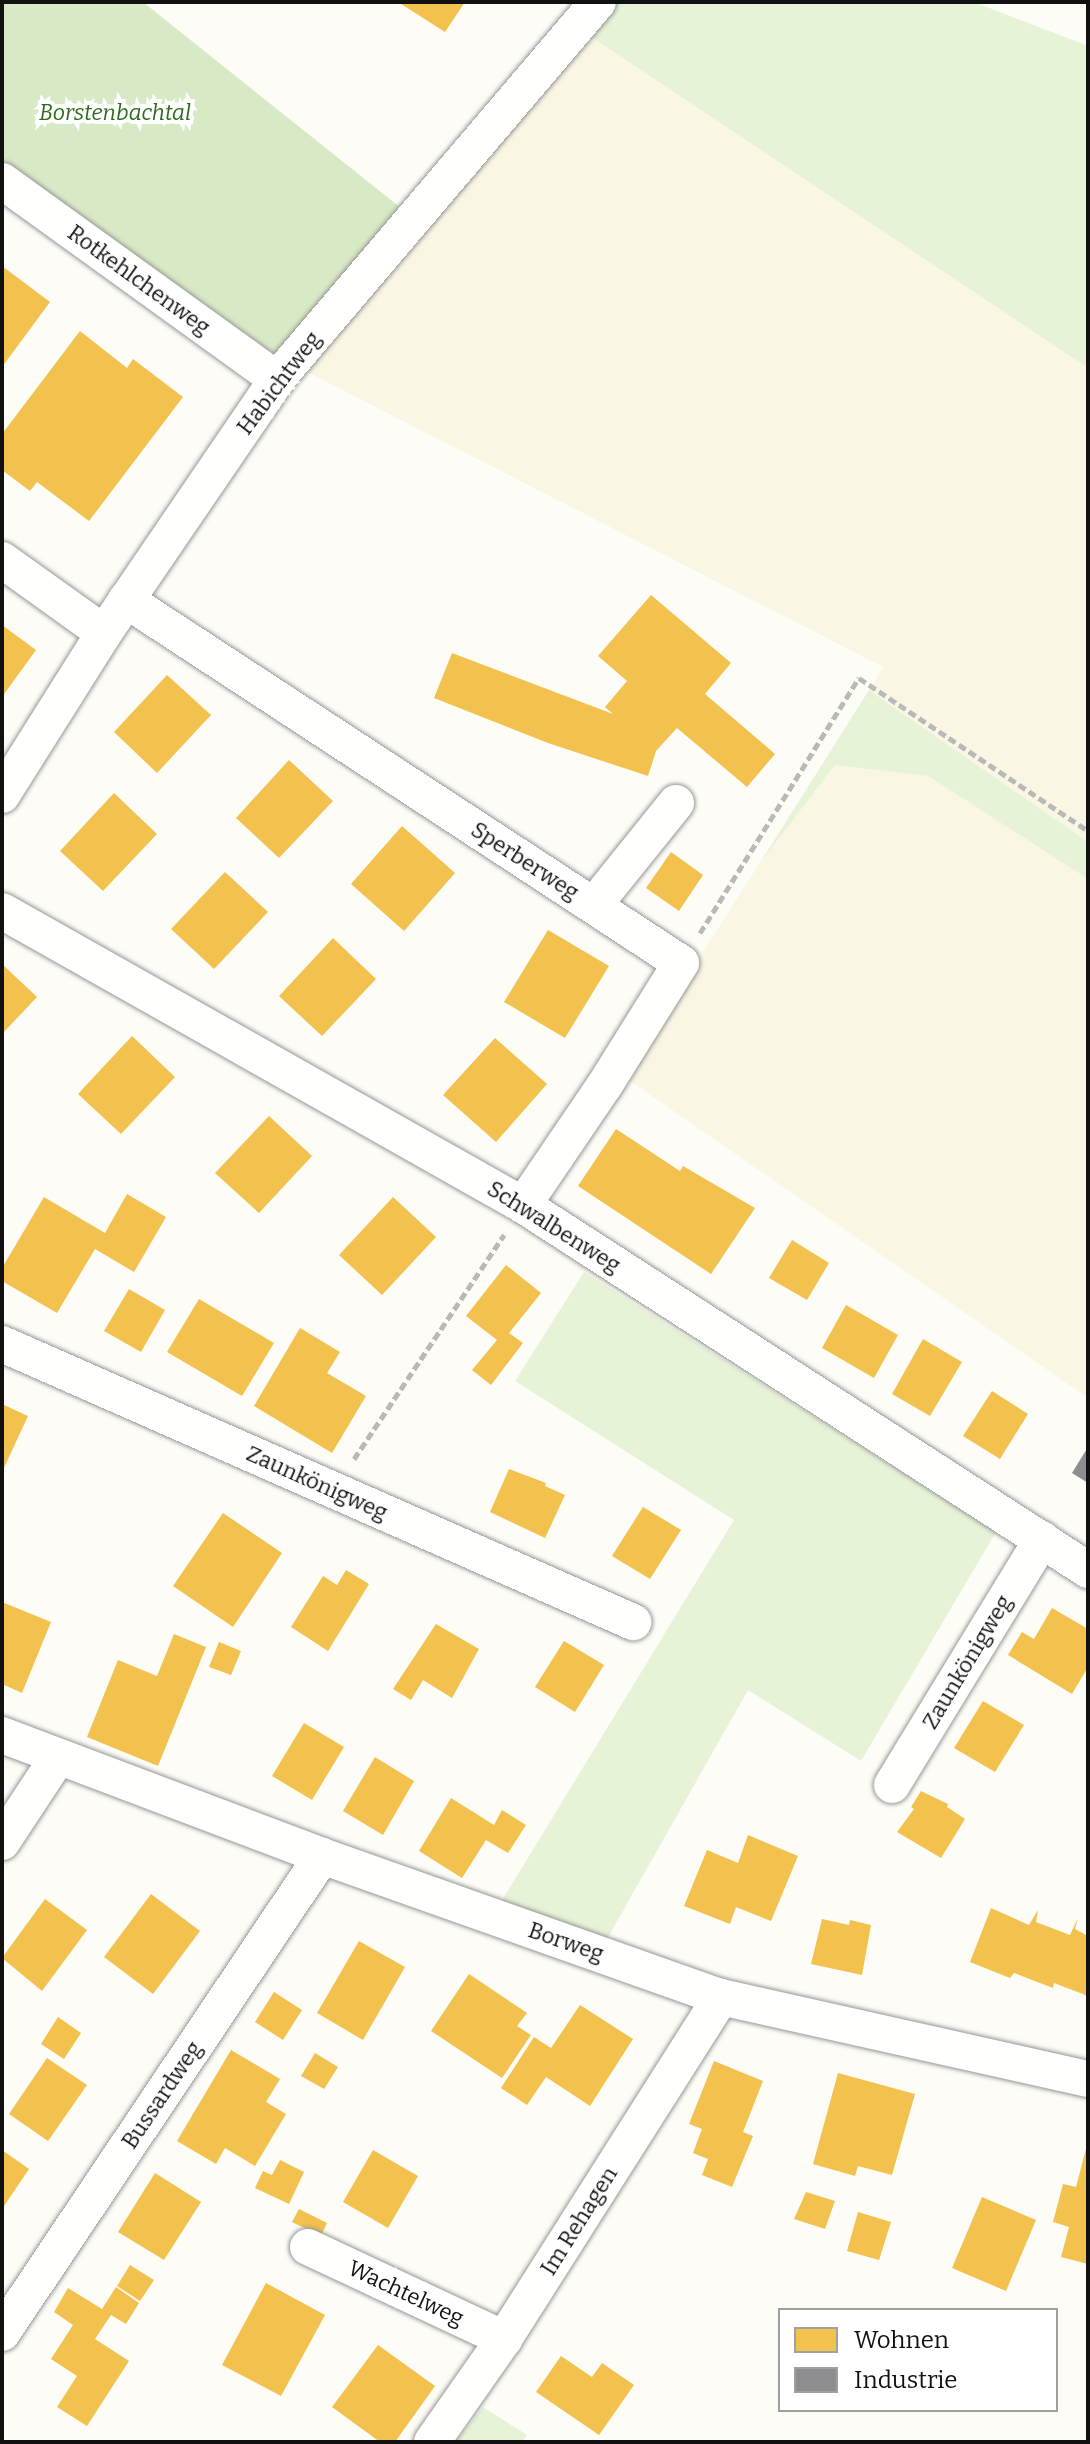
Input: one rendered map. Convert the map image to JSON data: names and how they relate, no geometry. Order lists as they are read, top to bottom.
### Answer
{
  "streets": {
    "street": [
      "Rotkehlchenweg",
      "Habichtweg",
      "Sperberweg",
      "Schwalbenweg",
      "Zaunkönigweg",
      "Borweg",
      "Bussardweg",
      "Im Rehagen",
      "Wachtelweg"
    ]
  },
  "crossings": [
    ["Rotkehlchenweg", "Habichtweg"],
    ["Habichtweg", "Sperberweg"],
    ["Schwalbenweg", "Zaunkönigweg"],
    ["Borweg", "Bussardweg"],
    ["Borweg", "Im Rehagen"],
    ["Im Rehagen", "Wachtelweg"]
  ],
  "parks": ["Borstenbachtal"],
  "legend": ["Wohnen", "Industrie"]
}
